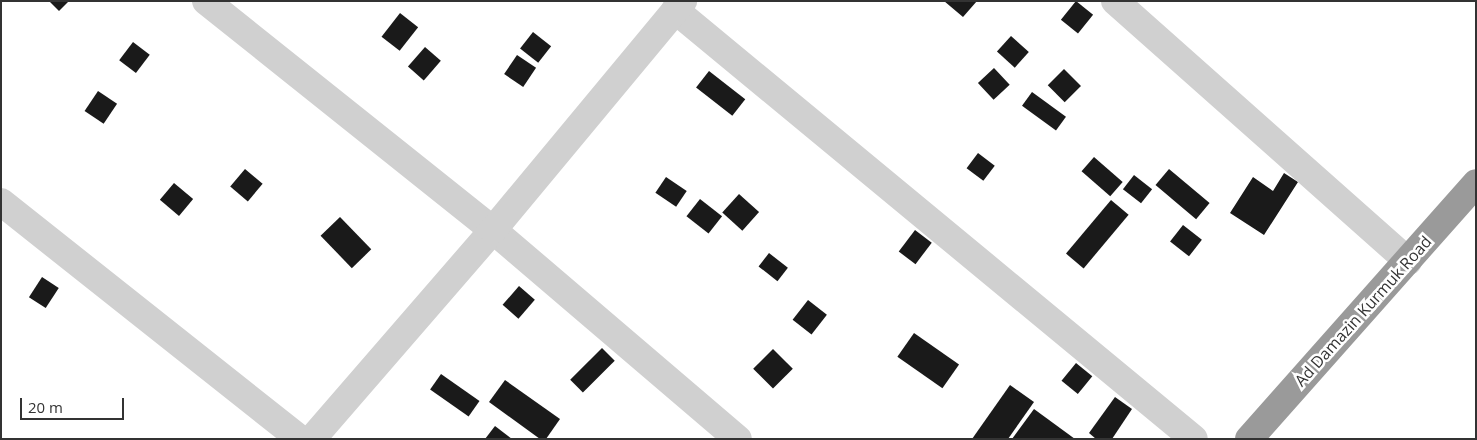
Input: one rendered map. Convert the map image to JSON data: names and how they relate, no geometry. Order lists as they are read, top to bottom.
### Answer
{
  "streets": {
    "highway": ["Ad Damazin Kurmuk Road"]
  },
  "scale_bar": "20 m"
}
